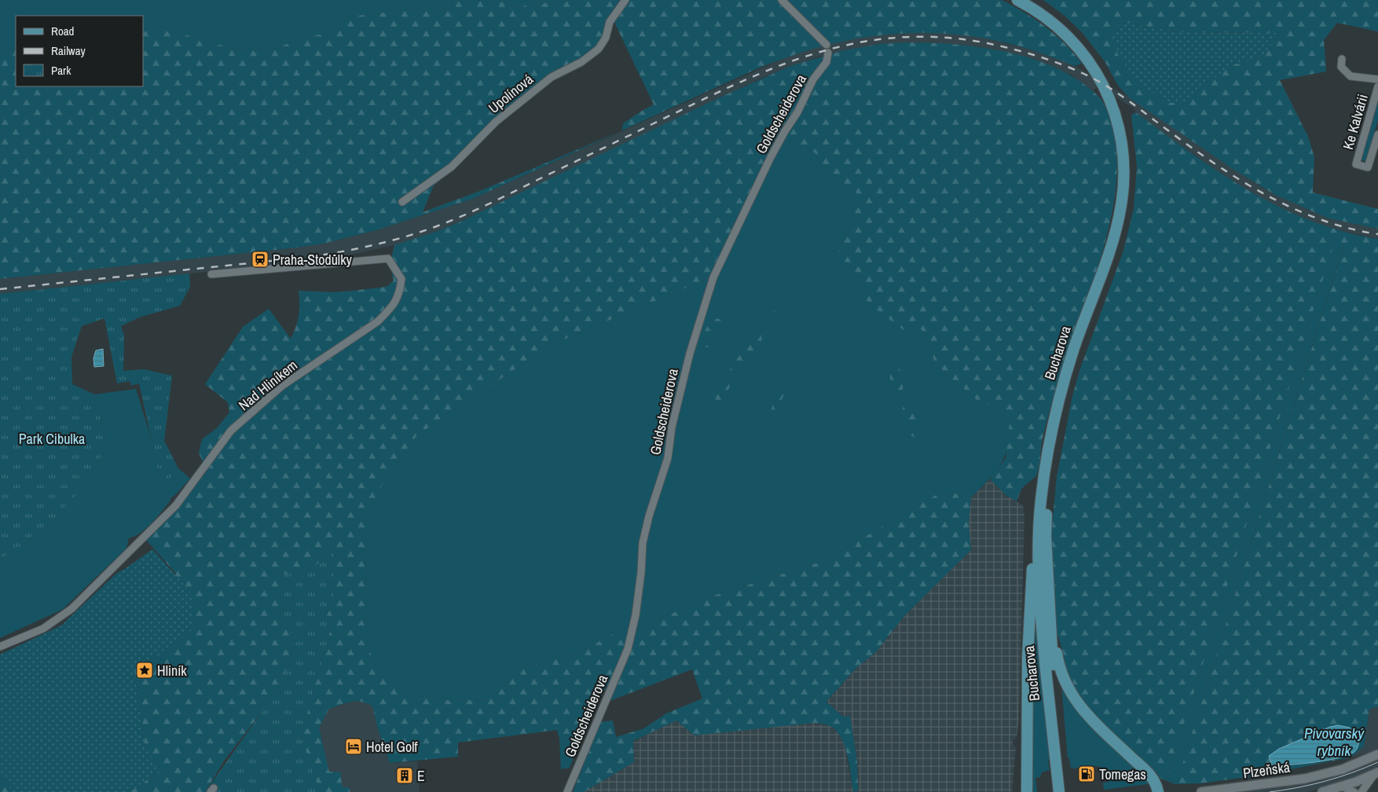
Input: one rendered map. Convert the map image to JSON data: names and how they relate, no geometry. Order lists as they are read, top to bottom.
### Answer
{
  "streets": {
    "main road": ["Bucharova", "Plzeňská"],
    "street": [
      "Upolínová",
      "Goldscheiderova",
      "Ke Kalvárii",
      "Nad Hliníkem"
    ]
  },
  "water": ["Pivovarský rybník"],
  "parks": ["Park Cibulka"],
  "places": {
    "station": ["Praha-Stodůlky"],
    "place": ["Hliník"],
    "hotel": ["Hotel Golf"],
    "fuel station": ["Tomegas"],
    "building": ["E"]
  },
  "legend": ["Road", "Railway", "Park"]
}
